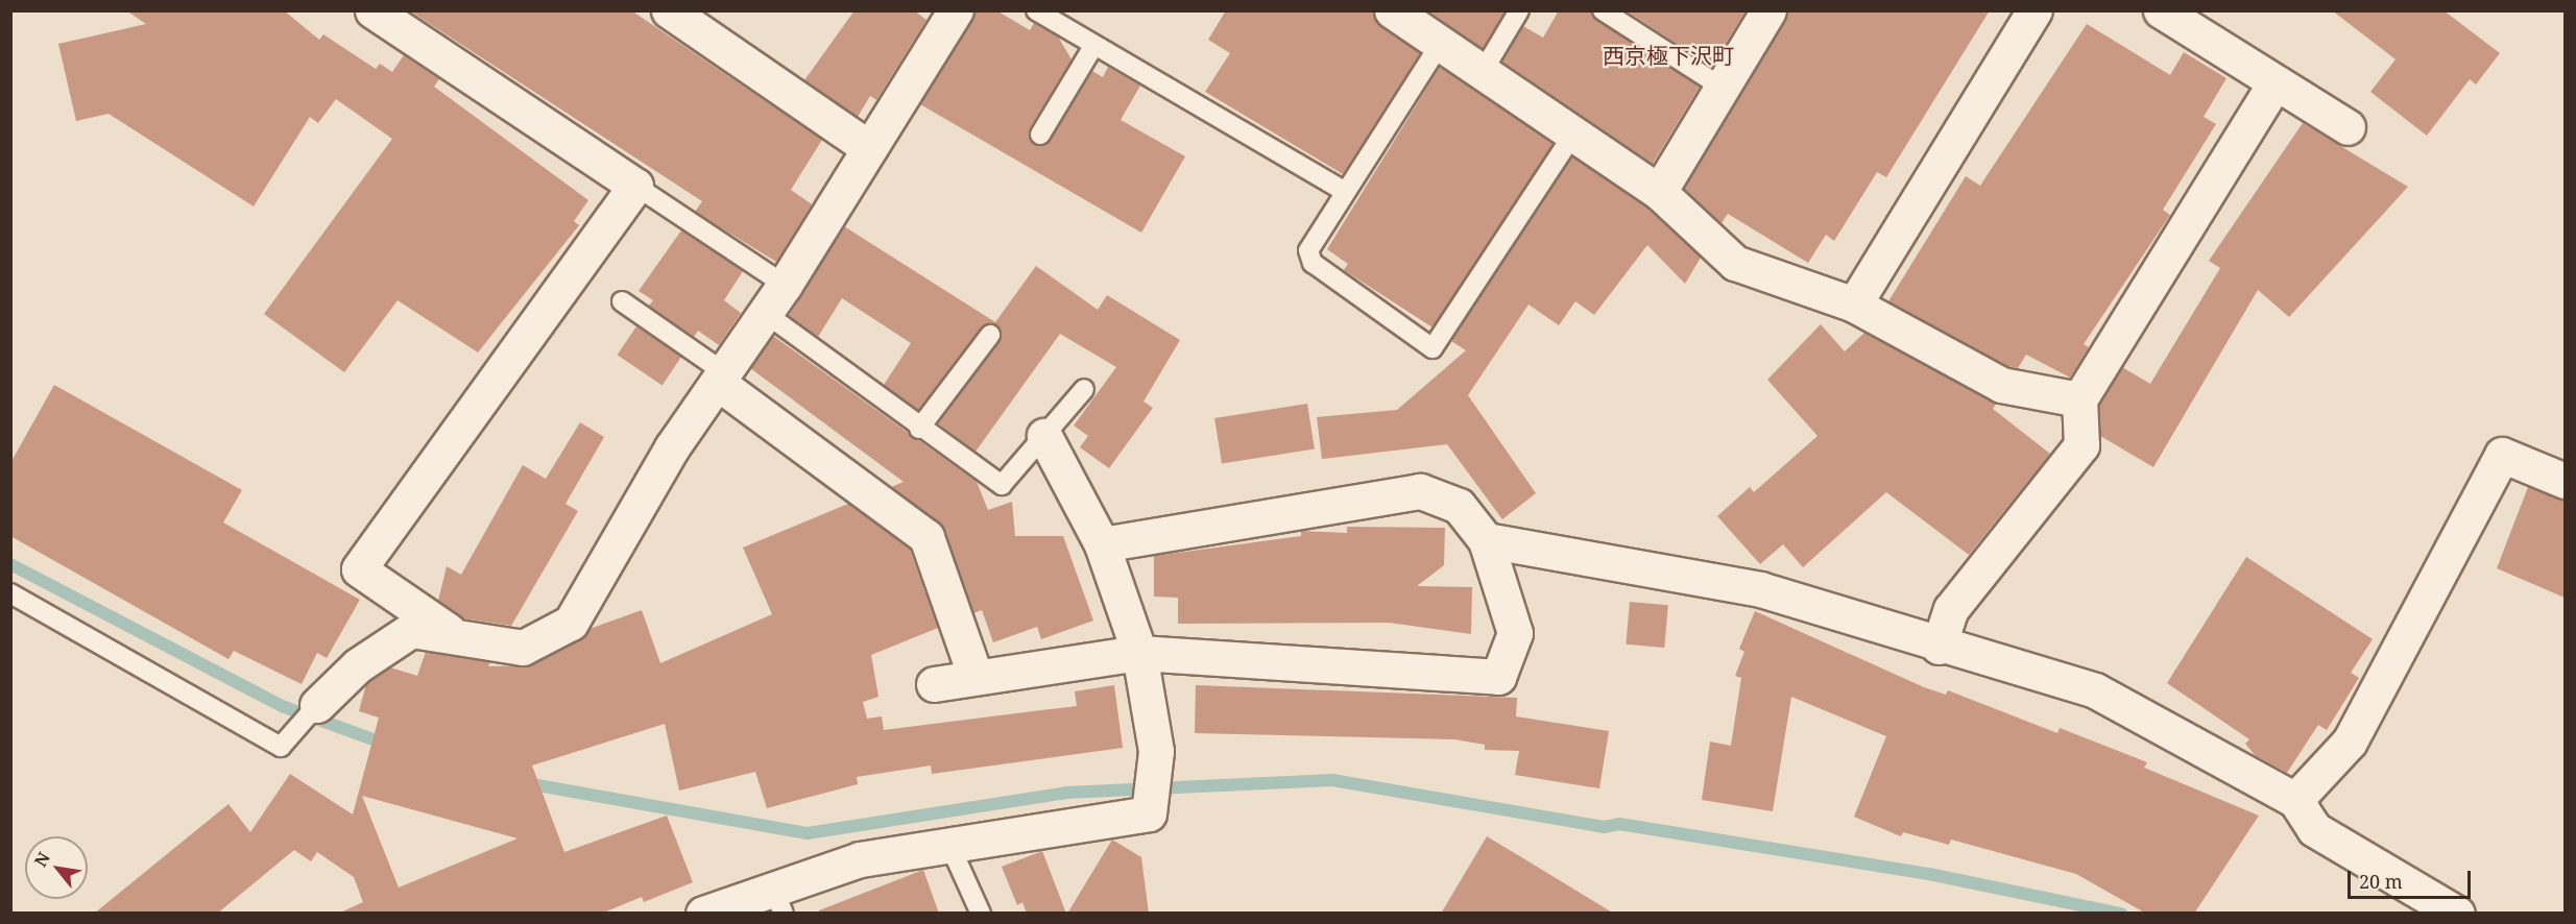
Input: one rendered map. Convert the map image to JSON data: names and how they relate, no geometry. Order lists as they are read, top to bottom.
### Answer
{
  "districts": ["西京極下沢町"],
  "scale_bar": "20 m",
  "north": "top left"
}
